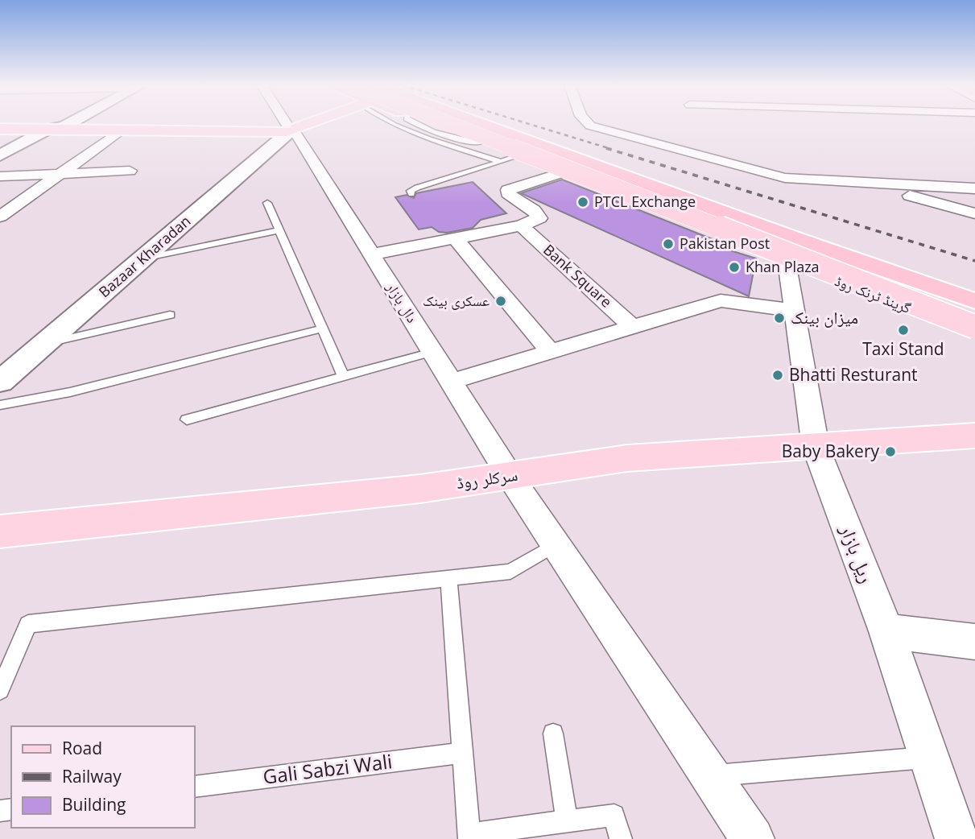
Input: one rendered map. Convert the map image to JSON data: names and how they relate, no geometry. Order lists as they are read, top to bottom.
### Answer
{
  "streets": {
    "highway": ["گرینڈ ٹرنک روڈ"],
    "main road": ["سرکلر روڈ"],
    "street": [
      "Bazaar Kharadan",
      "Bank Square",
      "دال بازار",
      "ریل بازار"
    ],
    "lane": ["Gali Sabzi Wali"]
  },
  "crossings": [
    ["Bazaar Kharadan", "دال بازار"],
    ["گرینڈ ٹرنک روڈ", "ریل بازار"],
    ["دال بازار", "سرکلر روڈ"],
    ["سرکلر روڈ", "ریل بازار"]
  ],
  "places": [
    "PTCL Exchange",
    "Pakistan Post",
    "Khan Plaza",
    "عسکری بینک",
    "میزان بینک",
    "Taxi Stand",
    "Bhatti Resturant",
    "Baby Bakery"
  ],
  "legend": ["Road", "Railway", "Building"]
}
